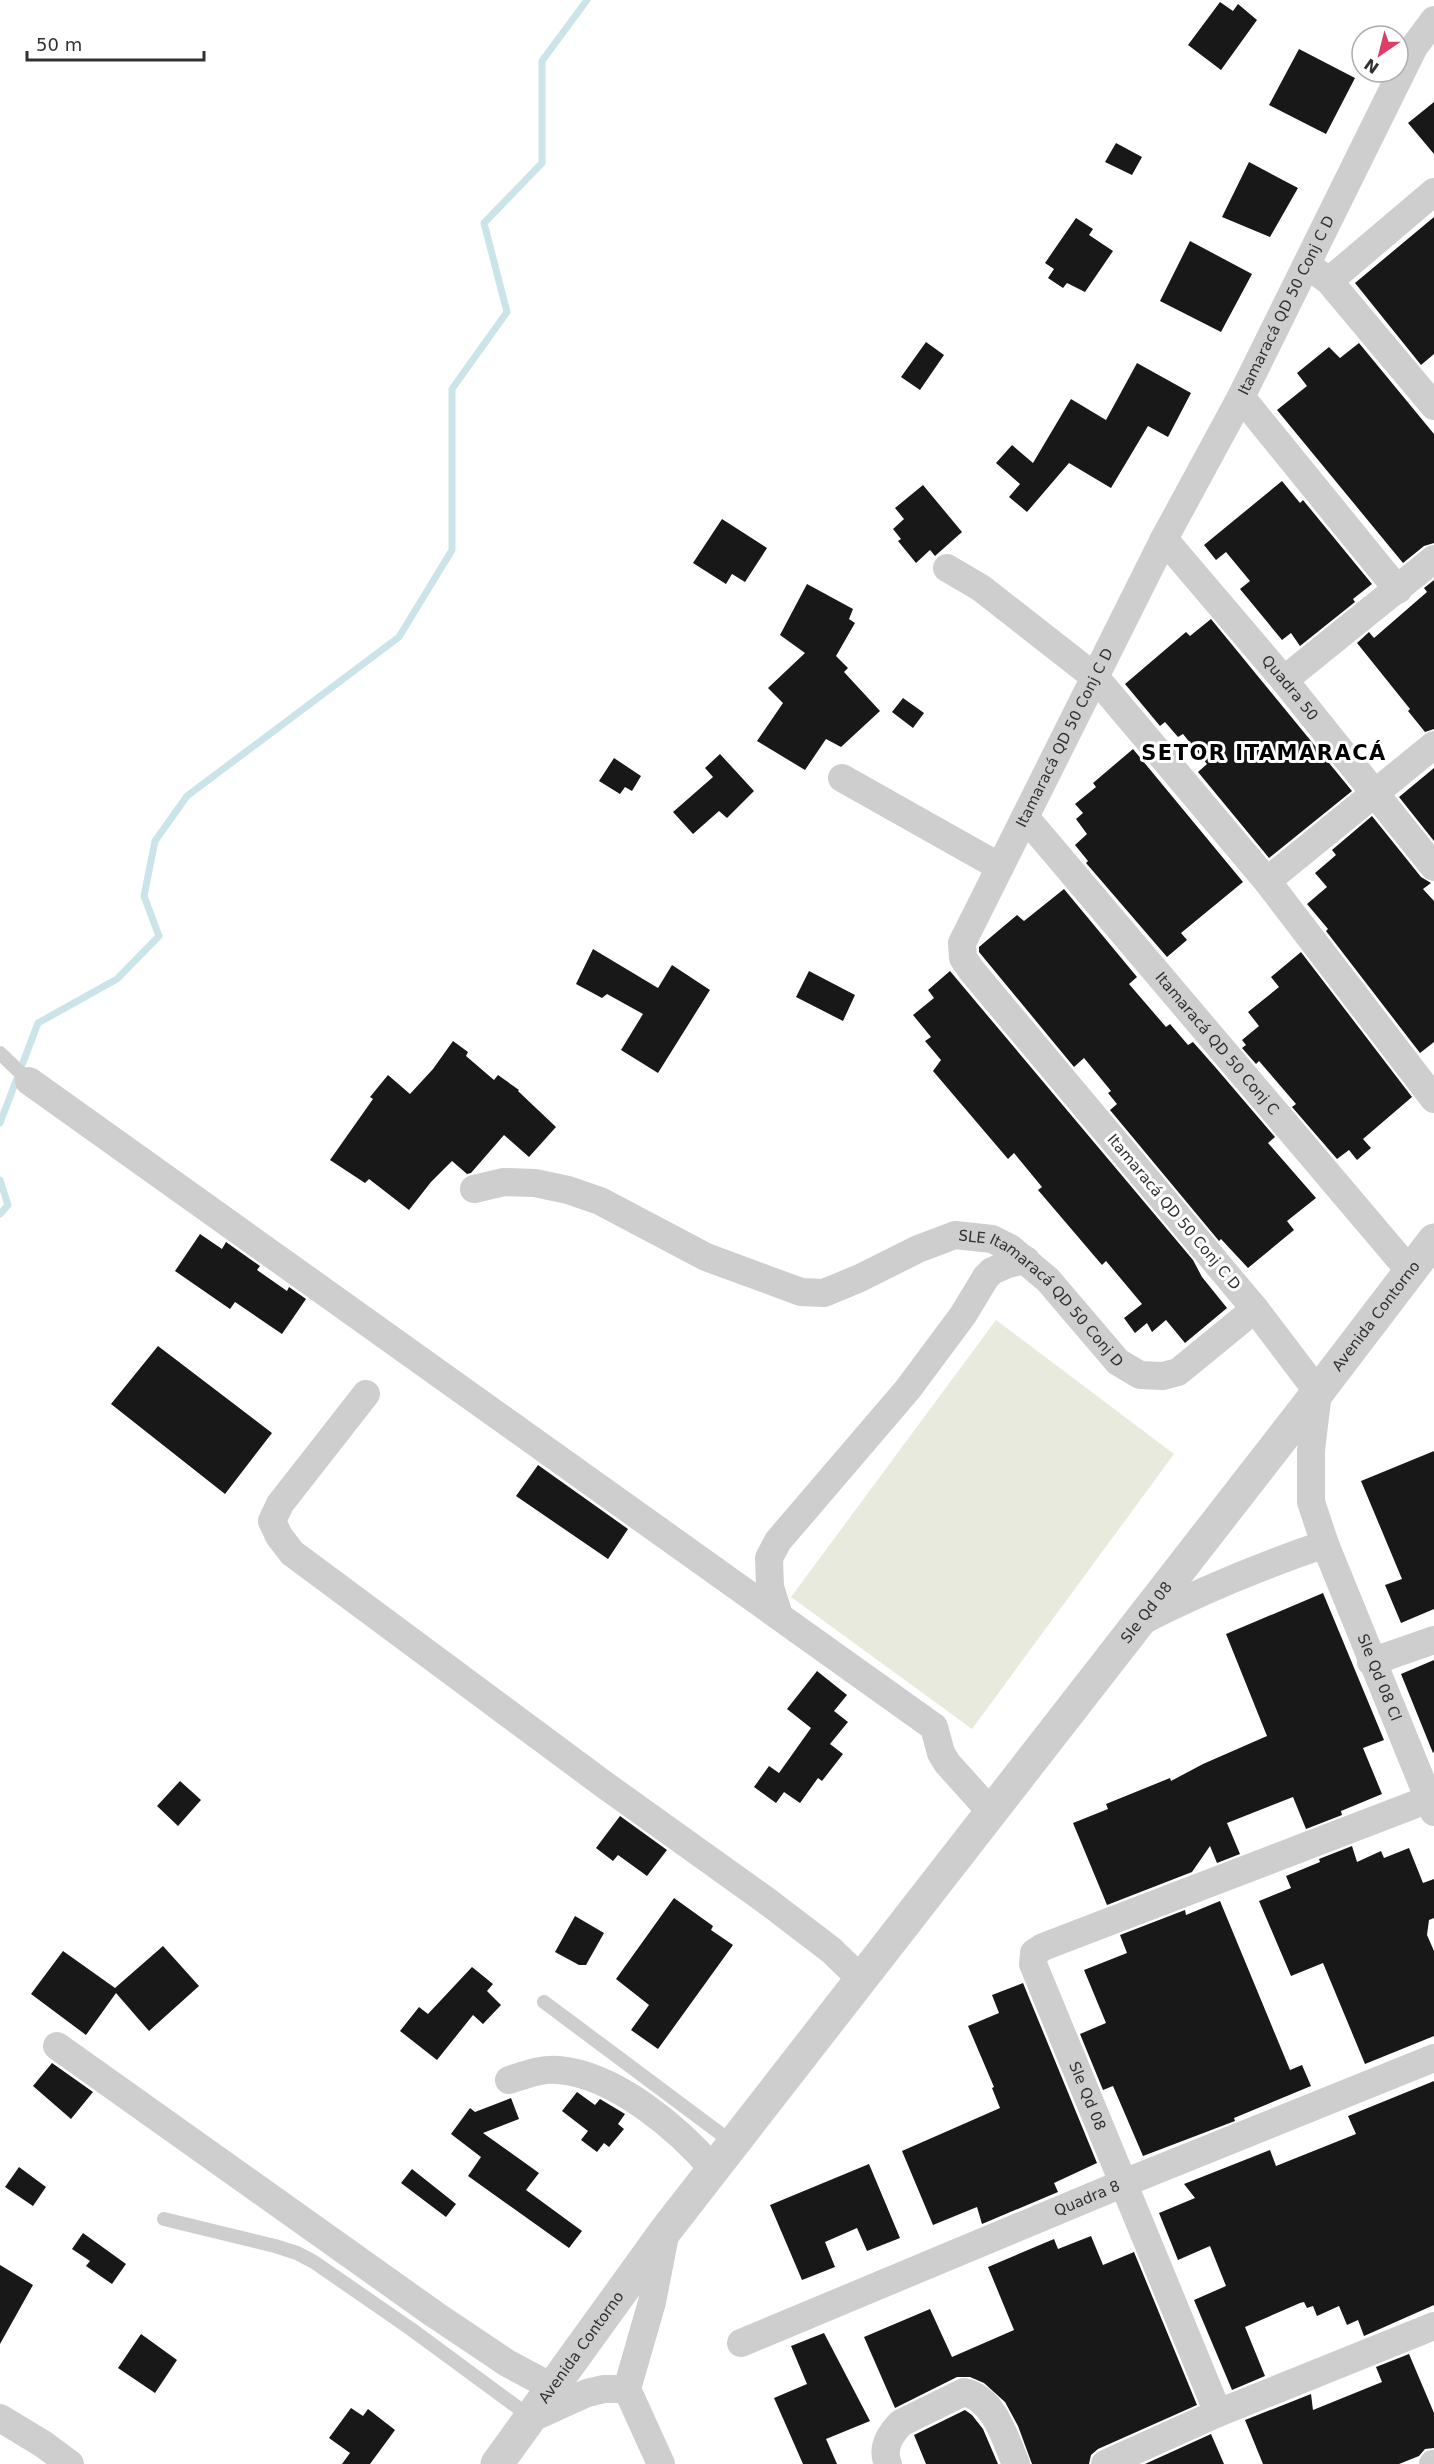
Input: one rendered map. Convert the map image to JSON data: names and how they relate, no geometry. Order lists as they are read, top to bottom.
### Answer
{
  "streets": {
    "street": [
      "Itamaracá QD 50 Conj C D",
      "Quadra 50",
      "Itamaracá QD 50 Conj C",
      "SLE Itamaracá QD 50 Conj D",
      "Avenida Contorno",
      "Sle Qd 08",
      "Sle Qd 08 Cl",
      "Quadra 8"
    ]
  },
  "crossings": [
    ["Itamaracá QD 50 Conj C D", "Quadra 50"],
    ["Itamaracá QD 50 Conj C D", "Itamaracá QD 50 Conj C"],
    ["Itamaracá QD 50 Conj C D", "SLE Itamaracá QD 50 Conj D"],
    ["Itamaracá QD 50 Conj C D", "Avenida Contorno"],
    ["Itamaracá QD 50 Conj C D", "Sle Qd 08"],
    ["Itamaracá QD 50 Conj C D", "Sle Qd 08 Cl"],
    ["Itamaracá QD 50 Conj C", "Avenida Contorno"],
    ["Avenida Contorno", "Sle Qd 08"],
    ["Avenida Contorno", "Sle Qd 08 Cl"],
    ["Sle Qd 08", "Sle Qd 08 Cl"],
    ["Sle Qd 08", "Quadra 8"]
  ],
  "districts": ["SETOR ITAMARACÁ"],
  "scale_bar": "50 m",
  "north": "bottom left"
}
